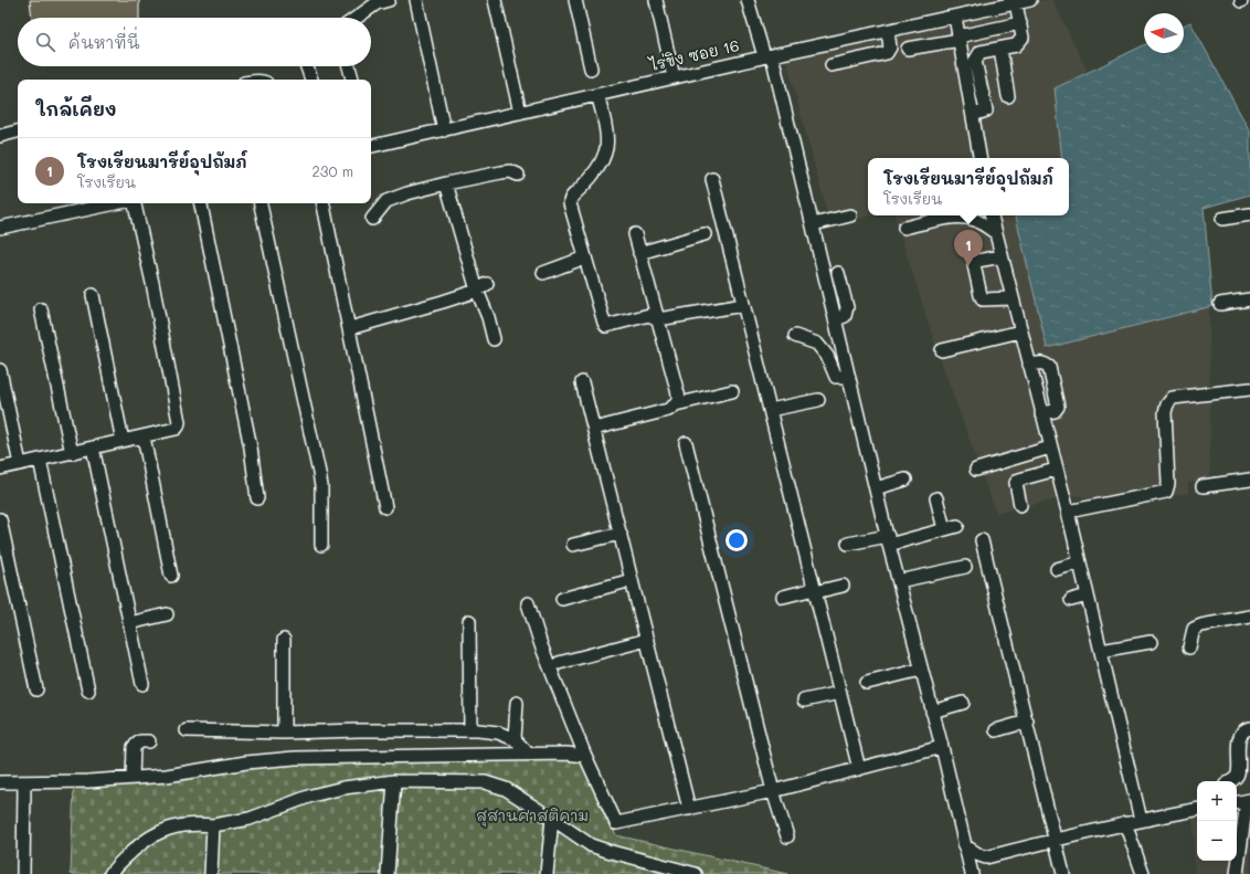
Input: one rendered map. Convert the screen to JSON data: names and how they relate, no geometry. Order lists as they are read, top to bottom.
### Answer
{
  "streets": {
    "street": ["ไร่ขิง ซอย 16"]
  },
  "parks": ["สุสานศาสติคาม"],
  "north": "left",
  "page": {
    "search": "ค้นหาที่นี่",
    "heading": "ใกล้เคียง",
    "list": [
      {
        "mark": "1",
        "name": "โรงเรียนมารีย์อุปถัมภ์",
        "note": "โรงเรียน",
        "value": "230 m"
      }
    ],
    "popup": ["โรงเรียนมารีย์อุปถัมภ์", "โรงเรียน"],
    "pins": "1",
    "map_buttons": ["+", "−"]
  }
}
